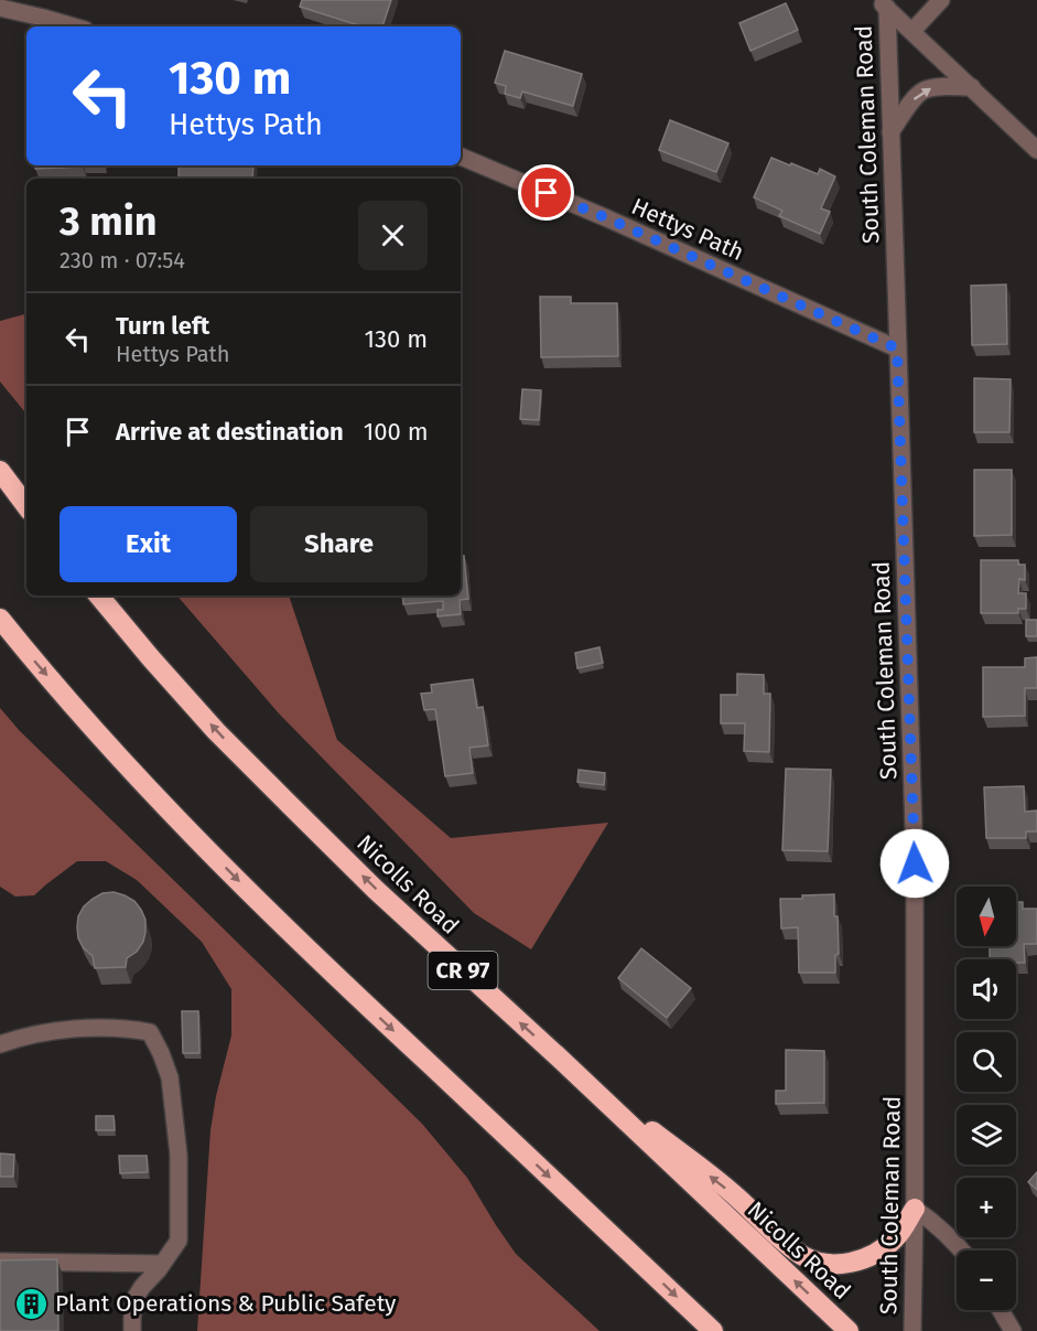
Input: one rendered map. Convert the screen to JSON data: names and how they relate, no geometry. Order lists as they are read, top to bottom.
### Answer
{
  "streets": {
    "highway": ["Nicolls Road", "CR 97"],
    "street": ["South Coleman Road", "Hettys Path"]
  },
  "crossings": [
    ["South Coleman Road", "Hettys Path"]
  ],
  "places": {
    "building": ["Plant Operations & Public Safety"]
  },
  "north": "bottom",
  "page": {
    "turn": ["130 m", "Hettys Path"],
    "heading": ["3 min", "230 m · 07:54"],
    "list": [
      {
        "name": "Turn left",
        "note": "Hettys Path",
        "value": "130 m"
      },
      {
        "name": "Arrive at destination",
        "value": "100 m"
      }
    ],
    "buttons": ["Exit", "Share"],
    "map_buttons": ["+", "−"]
  }
}
